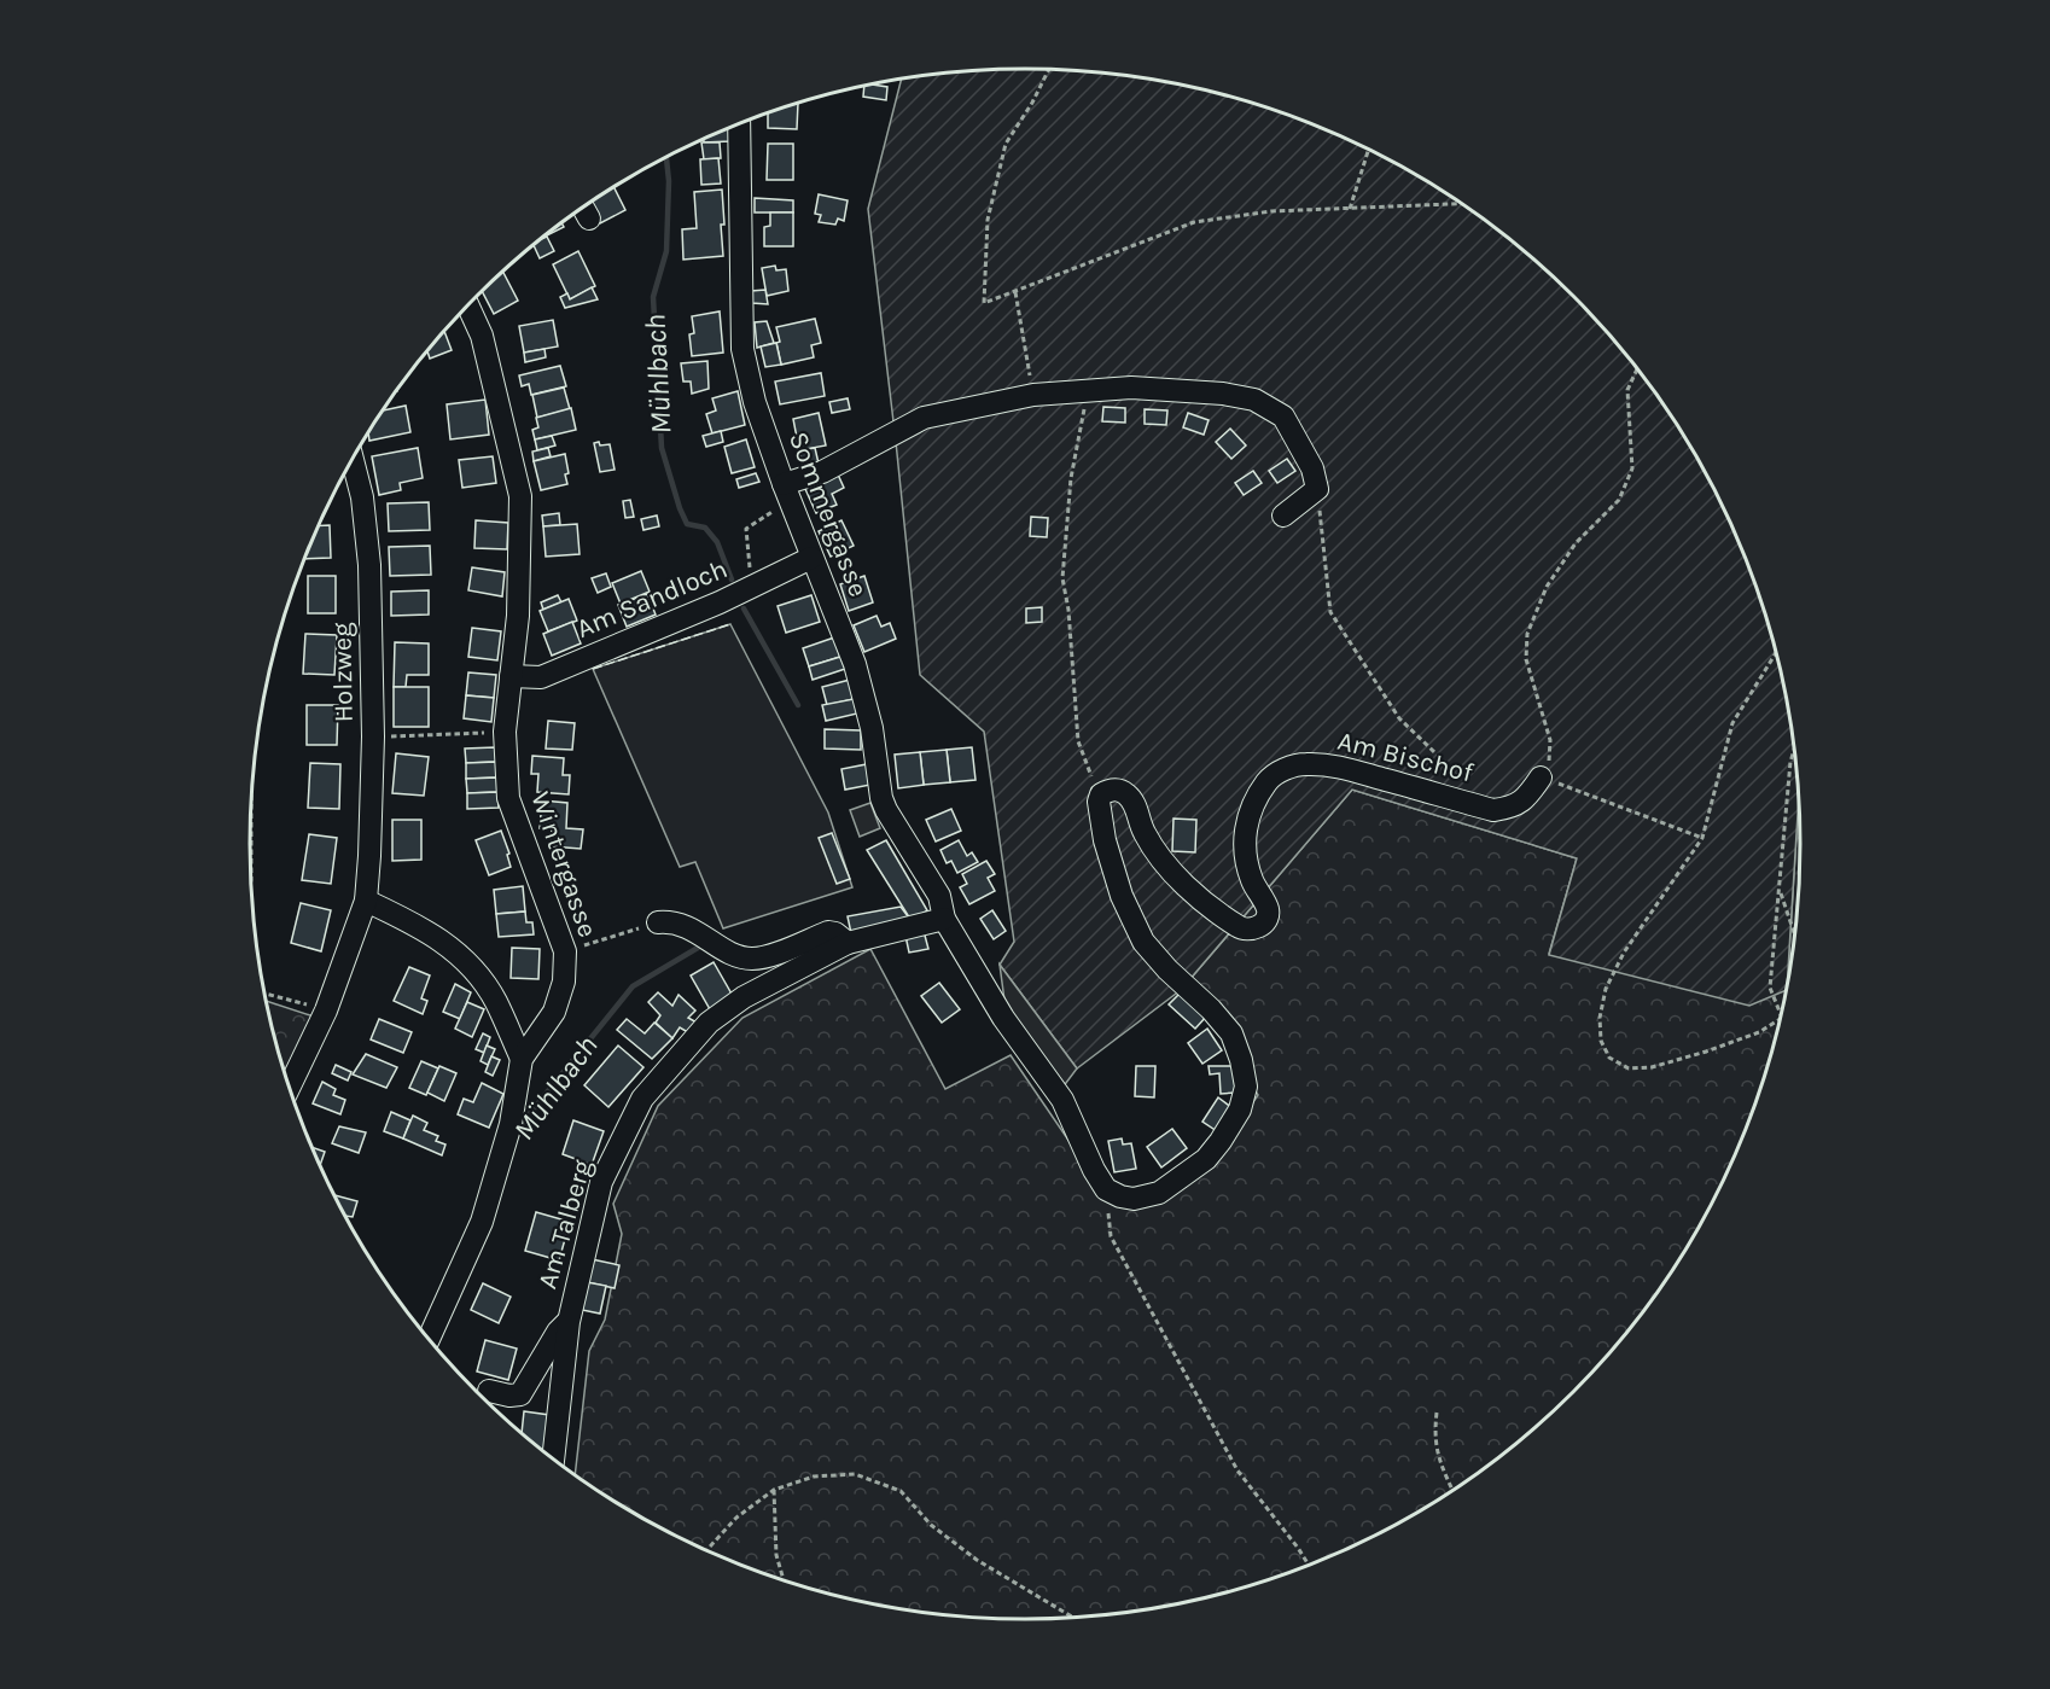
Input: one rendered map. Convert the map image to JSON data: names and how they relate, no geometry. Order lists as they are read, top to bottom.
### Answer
{
  "streets": {
    "street": [
      "Sommergasse",
      "Am Sandloch",
      "Holzweg",
      "Am Bischof",
      "Wintergasse",
      "Am Talberg"
    ]
  },
  "crossings": [
    ["Sommergasse", "Am Sandloch"],
    ["Sommergasse", "Am Talberg"],
    ["Am Sandloch", "Wintergasse"]
  ],
  "water": ["Mühlbach"]
}
